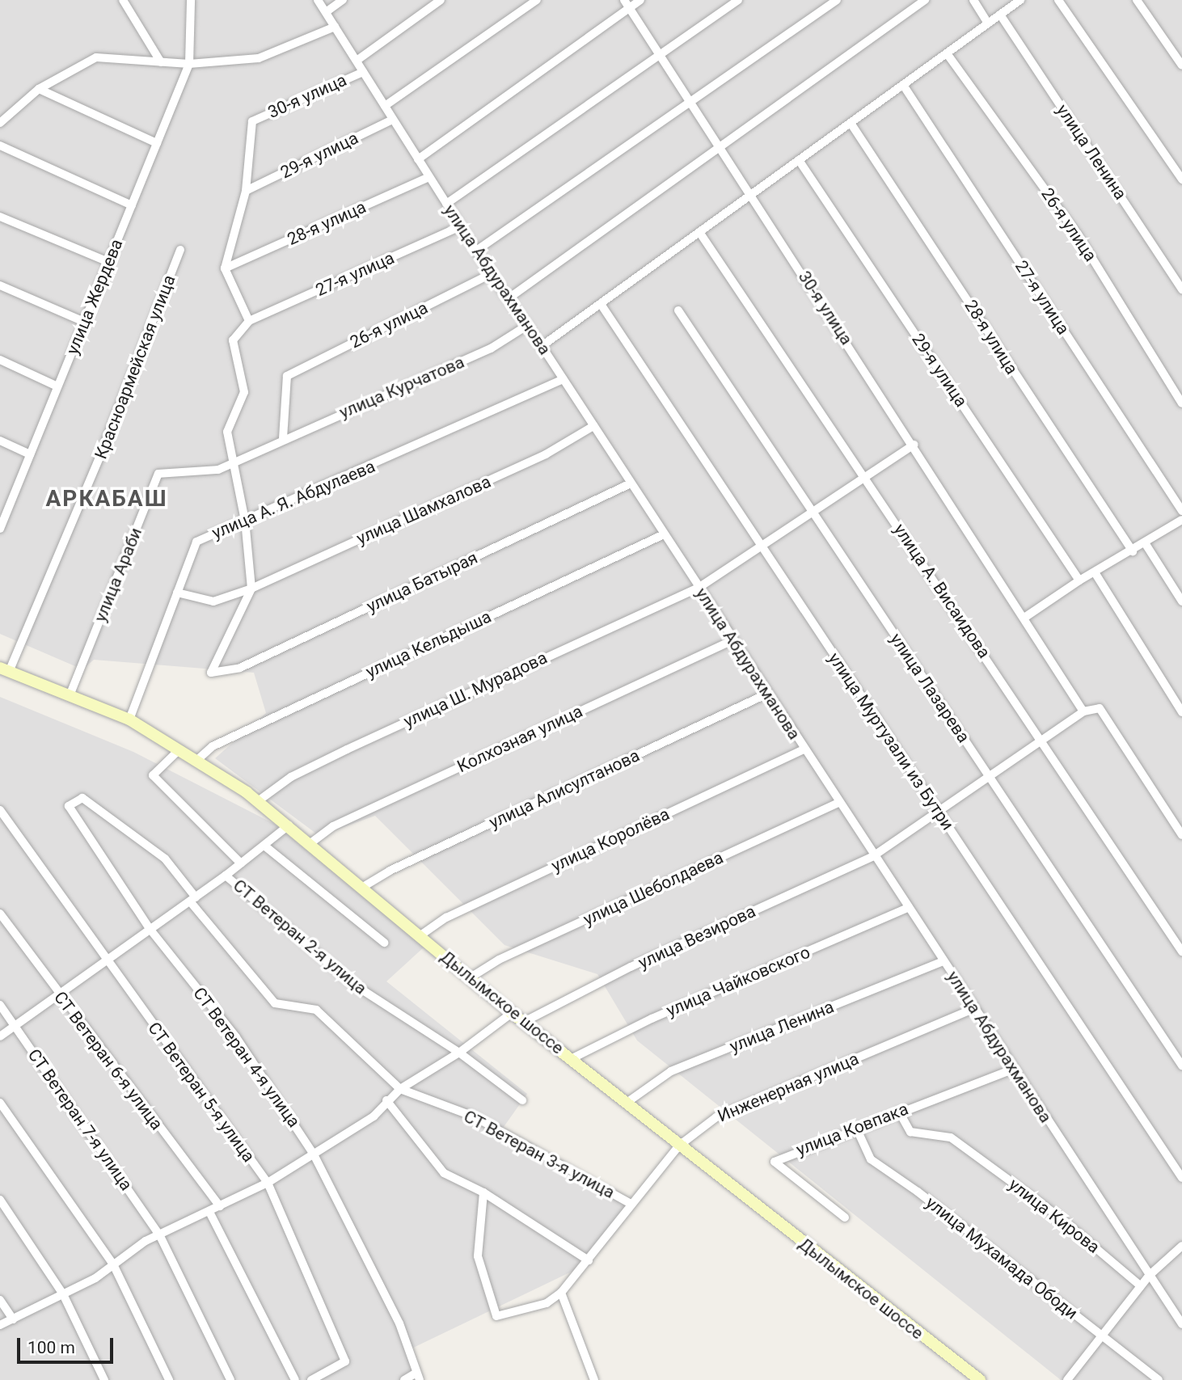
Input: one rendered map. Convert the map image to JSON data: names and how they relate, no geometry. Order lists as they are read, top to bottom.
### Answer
{
  "streets": {
    "main road": ["Дылымское шоссе"],
    "street": [
      "30-я улица",
      "улица Ленина",
      "29-я улица",
      "28-я улица",
      "26-я улица",
      "27-я улица",
      "улица Абдурахманова",
      "улица Жердева",
      "Красноармейская улица",
      "улица Курчатова",
      "улица А. Я. Абдулаева",
      "улица Шамхалова",
      "улица Араби",
      "улица Батырая",
      "улица А. Висаидова",
      "улица Кельдыша",
      "улица Лазарева",
      "улица Ш. Мурадова",
      "Колхозная улица",
      "улица Муртузали из Бутри",
      "улица Алисултанова",
      "улица Королёва",
      "улица Шеболдаева",
      "СТ Ветеран 2-я улица",
      "улица Везирова",
      "улица Чайковского",
      "СТ Ветеран 4-я улица",
      "СТ Ветеран 6-я улица",
      "Инженерная улица",
      "СТ Ветеран 5-я улица",
      "СТ Ветеран 7-я улица",
      "улица Ковпака",
      "СТ Ветеран 3-я улица",
      "улица Кирова",
      "улица Мухамада Ободи"
    ]
  },
  "crossings": [
    ["30-я улица", "29-я улица"],
    ["30-я улица", "улица Абдурахманова"],
    ["30-я улица", "улица Ш. Мурадова"],
    ["30-я улица", "улица Везирова"],
    ["улица Ленина", "улица Абдурахманова"],
    ["улица Ленина", "Дылымское шоссе"],
    ["29-я улица", "улица Абдурахманова"],
    ["28-я улица", "улица Абдурахманова"],
    ["26-я улица", "улица Абдурахманова"],
    ["26-я улица", "улица Курчатова"],
    ["27-я улица", "улица Абдурахманова"],
    ["улица Абдурахманова", "улица Курчатова"],
    ["улица Абдурахманова", "улица А. Я. Абдулаева"],
    ["улица Абдурахманова", "улица Шамхалова"],
    ["улица Абдурахманова", "улица Батырая"],
    ["улица Абдурахманова", "улица Кельдыша"],
    ["улица Абдурахманова", "улица Ш. Мурадова"],
    ["улица Абдурахманова", "Колхозная улица"],
    ["улица Абдурахманова", "улица Алисултанова"],
    ["улица Абдурахманова", "улица Королёва"],
    ["улица Абдурахманова", "улица Шеболдаева"],
    ["улица Абдурахманова", "улица Везирова"],
    ["улица Абдурахманова", "улица Чайковского"],
    ["улица Абдурахманова", "Инженерная улица"],
    ["улица Абдурахманова", "улица Ковпака"],
    ["Красноармейская улица", "Дылымское шоссе"],
    ["улица Курчатова", "улица Араби"],
    ["улица А. Я. Абдулаева", "улица Шамхалова"],
    ["улица А. Я. Абдулаева", "Дылымское шоссе"],
    ["улица Шамхалова", "улица Батырая"],
    ["улица Араби", "Дылымское шоссе"],
    ["улица А. Висаидова", "улица Ш. Мурадова"],
    ["улица А. Висаидова", "улица Везирова"],
    ["улица Кельдыша", "Дылымское шоссе"],
    ["улица Лазарева", "улица Ш. Мурадова"],
    ["улица Лазарева", "улица Везирова"],
    ["улица Ш. Мурадова", "улица Муртузали из Бутри"],
    ["улица Ш. Мурадова", "Дылымское шоссе"],
    ["Колхозная улица", "Дылымское шоссе"],
    ["улица Муртузали из Бутри", "улица Везирова"],
    ["улица Алисултанова", "Дылымское шоссе"],
    ["улица Королёва", "Дылымское шоссе"],
    ["улица Шеболдаева", "Дылымское шоссе"],
    ["улица Везирова", "Дылымское шоссе"],
    ["улица Чайковского", "Дылымское шоссе"],
    ["Дылымское шоссе", "Инженерная улица"],
    ["СТ Ветеран 4-я улица", "СТ Ветеран 3-я улица"],
    ["Инженерная улица", "СТ Ветеран 3-я улица"],
    ["улица Ковпака", "улица Кирова"],
    ["улица Ковпака", "улица Мухамада Ободи"]
  ],
  "districts": ["АРКАБАШ"],
  "scale_bar": "100 m"
}
